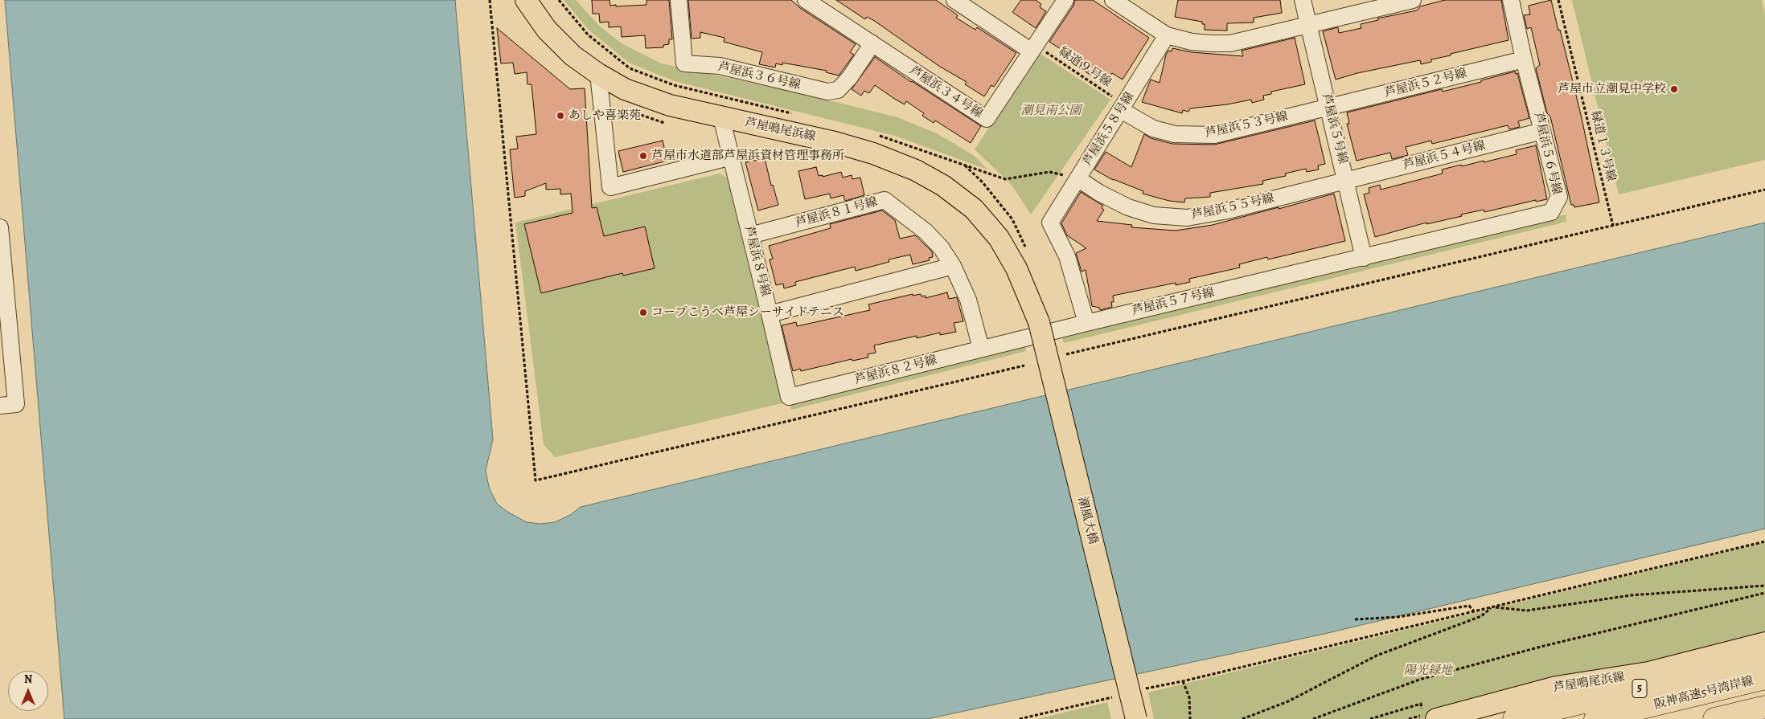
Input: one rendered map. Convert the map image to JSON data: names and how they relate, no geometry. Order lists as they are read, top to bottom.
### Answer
{
  "streets": {
    "highway": ["5", "阪神高速5号湾岸線"],
    "main road": ["芦屋鳴尾浜線", "潮風大橋"],
    "street": [
      "芦屋浜３６号線",
      "芦屋浜５２号線",
      "芦屋浜３４号線",
      "芦屋浜５３号線",
      "芦屋浜５号線",
      "芦屋浜５８号線",
      "芦屋浜５６号線",
      "芦屋浜５４号線",
      "芦屋浜５５号線",
      "芦屋浜８１号線",
      "芦屋浜８号線",
      "芦屋浜５７号線",
      "芦屋浜８２号線"
    ],
    "path": ["緑道９号線", "緑道１３号線"]
  },
  "crossings": [
    ["緑道９号線", "芦屋浜３４号線"],
    ["緑道９号線", "芦屋浜５３号線"],
    ["緑道９号線", "芦屋浜５８号線"],
    ["芦屋浜３６号線", "芦屋浜３４号線"],
    ["芦屋浜５２号線", "芦屋浜５３号線"],
    ["芦屋浜５２号線", "芦屋浜５号線"],
    ["芦屋浜５２号線", "芦屋浜５６号線"],
    ["芦屋浜５３号線", "芦屋浜５号線"],
    ["芦屋浜５３号線", "芦屋浜５８号線"],
    ["芦屋浜５号線", "芦屋浜５６号線"],
    ["芦屋浜５号線", "芦屋浜５４号線"],
    ["芦屋浜５号線", "芦屋浜５５号線"],
    ["芦屋浜５号線", "芦屋浜５７号線"],
    ["芦屋浜５８号線", "芦屋浜５５号線"],
    ["芦屋浜５８号線", "芦屋浜５７号線"],
    ["芦屋浜５８号線", "芦屋浜８２号線"],
    ["芦屋鳴尾浜線", "芦屋浜８号線"],
    ["芦屋鳴尾浜線", "潮風大橋"],
    ["芦屋浜５６号線", "芦屋浜５４号線"],
    ["芦屋浜５６号線", "芦屋浜５７号線"],
    ["芦屋浜５４号線", "芦屋浜５５号線"],
    ["芦屋浜８１号線", "芦屋浜８号線"],
    ["芦屋浜８１号線", "芦屋浜８２号線"],
    ["芦屋浜８号線", "芦屋浜８２号線"],
    ["芦屋浜５７号線", "芦屋浜８２号線"]
  ],
  "parks": ["潮見南公園", "陽光緑地"],
  "places": [
    "芦屋市立潮見中学校",
    "あしや喜楽苑",
    "芦屋市水道部芦屋浜資材管理事務所",
    "コープこうべ芦屋シーサイドテニス"
  ],
  "north": "top"
}
